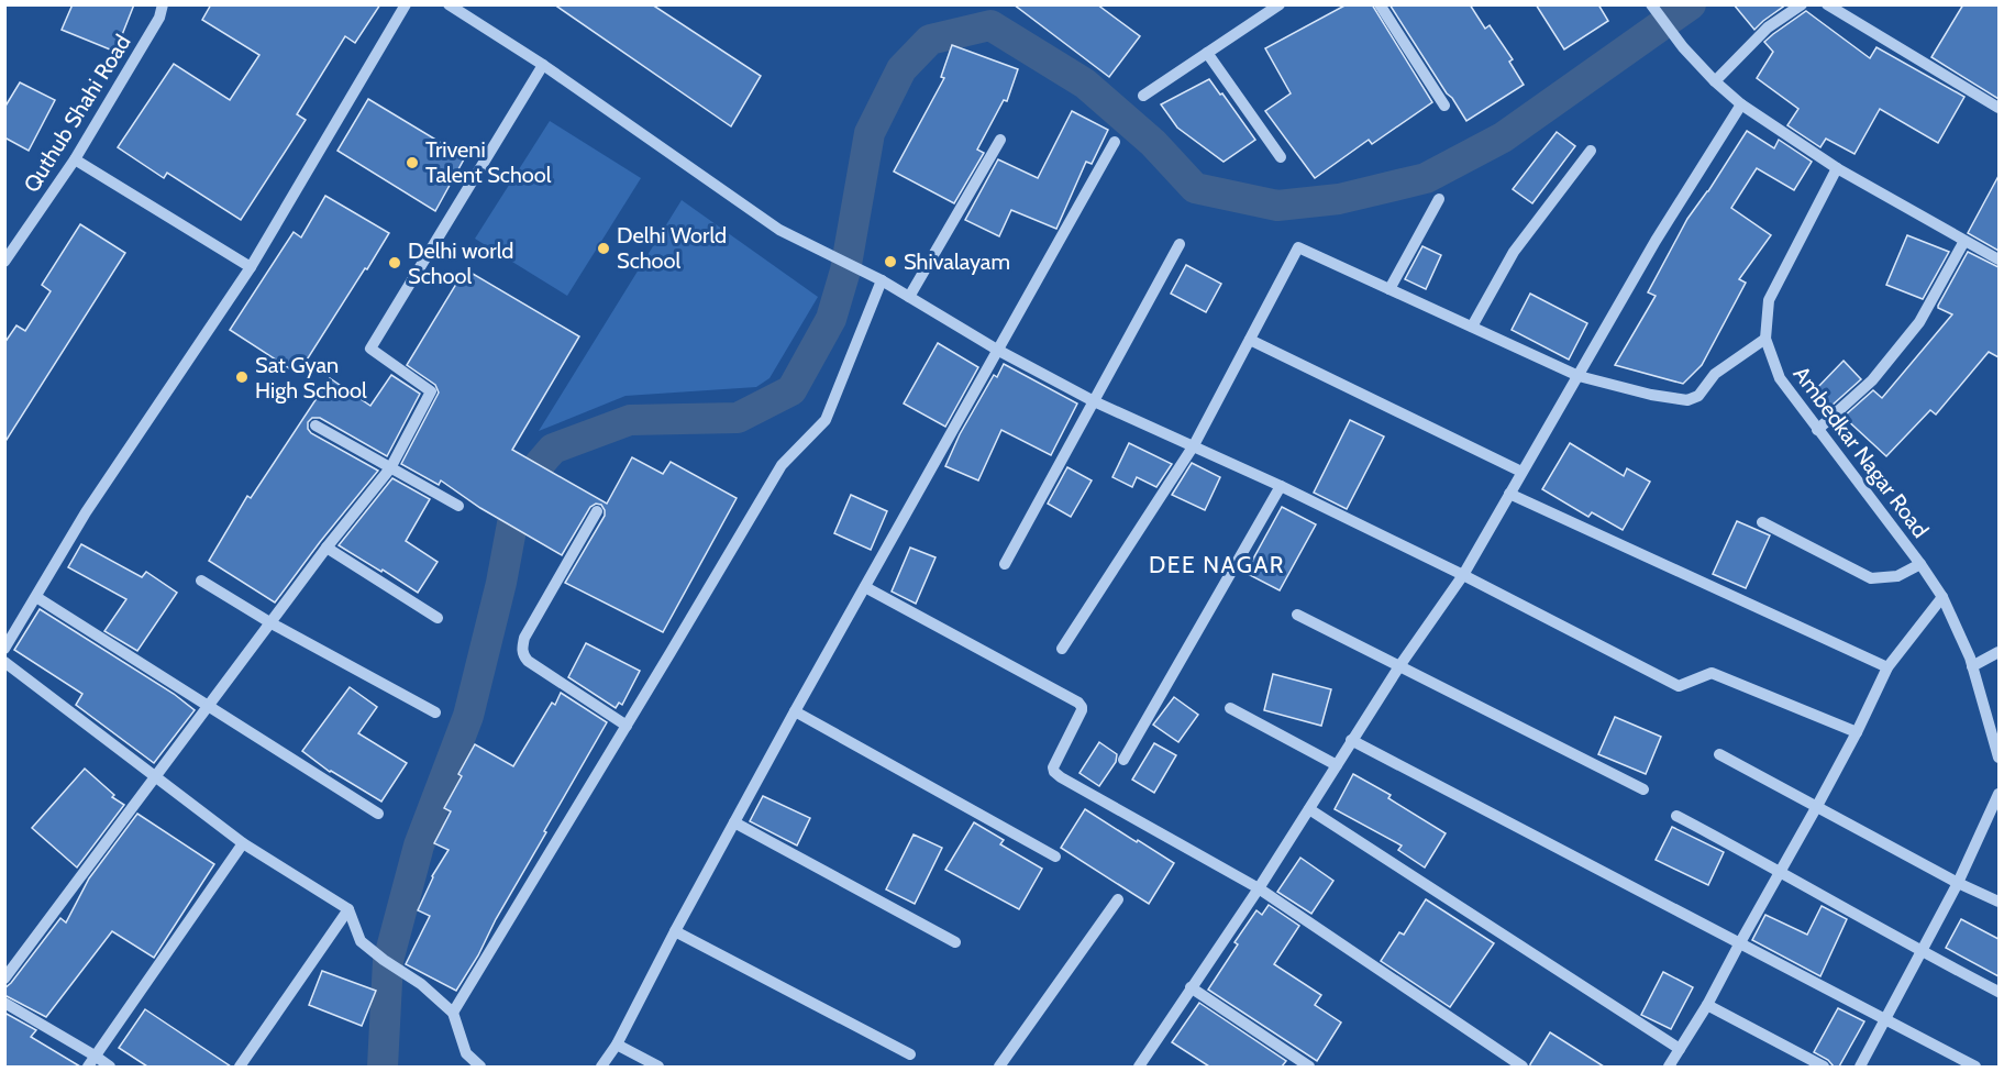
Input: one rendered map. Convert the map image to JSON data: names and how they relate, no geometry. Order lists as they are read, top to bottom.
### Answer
{
  "streets": {
    "street": ["Quthub Shahi Road", "Ambedkar Nagar Road"]
  },
  "districts": ["DEE NAGAR"],
  "places": [
    "Triveni Talent School",
    "Delhi World School",
    "Shivalayam",
    "Delhi world School",
    "Sat Gyan High School"
  ]
}
